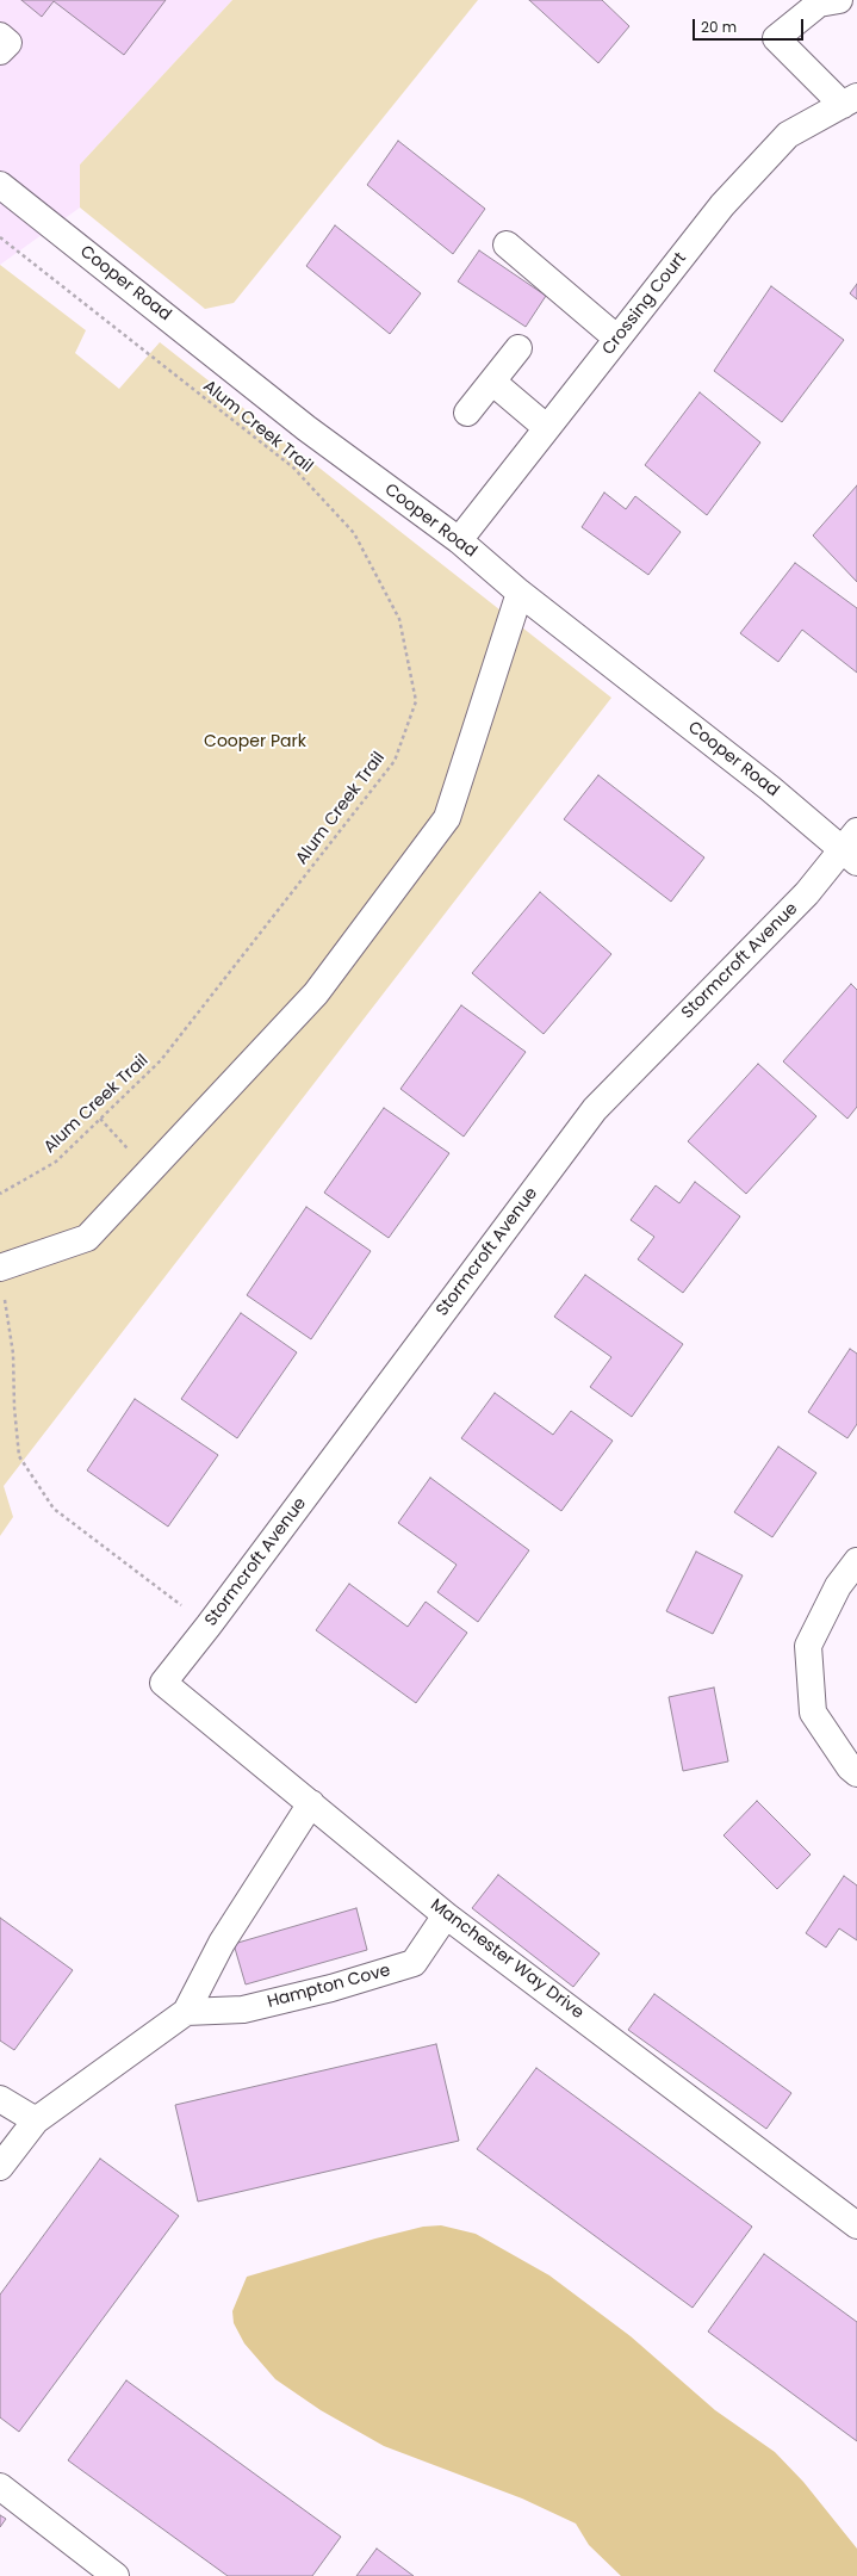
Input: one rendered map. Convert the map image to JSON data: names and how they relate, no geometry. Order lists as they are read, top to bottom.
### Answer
{
  "streets": {
    "street": [
      "Cooper Road",
      "Crossing Court",
      "Stormcroft Avenue",
      "Manchester Way Drive",
      "Hampton Cove"
    ],
    "path": ["Alum Creek Trail"]
  },
  "crossings": [
    ["Cooper Road", "Crossing Court"],
    ["Cooper Road", "Stormcroft Avenue"],
    ["Stormcroft Avenue", "Manchester Way Drive"],
    ["Manchester Way Drive", "Hampton Cove"]
  ],
  "parks": ["Cooper Park"],
  "scale_bar": "20 m"
}
